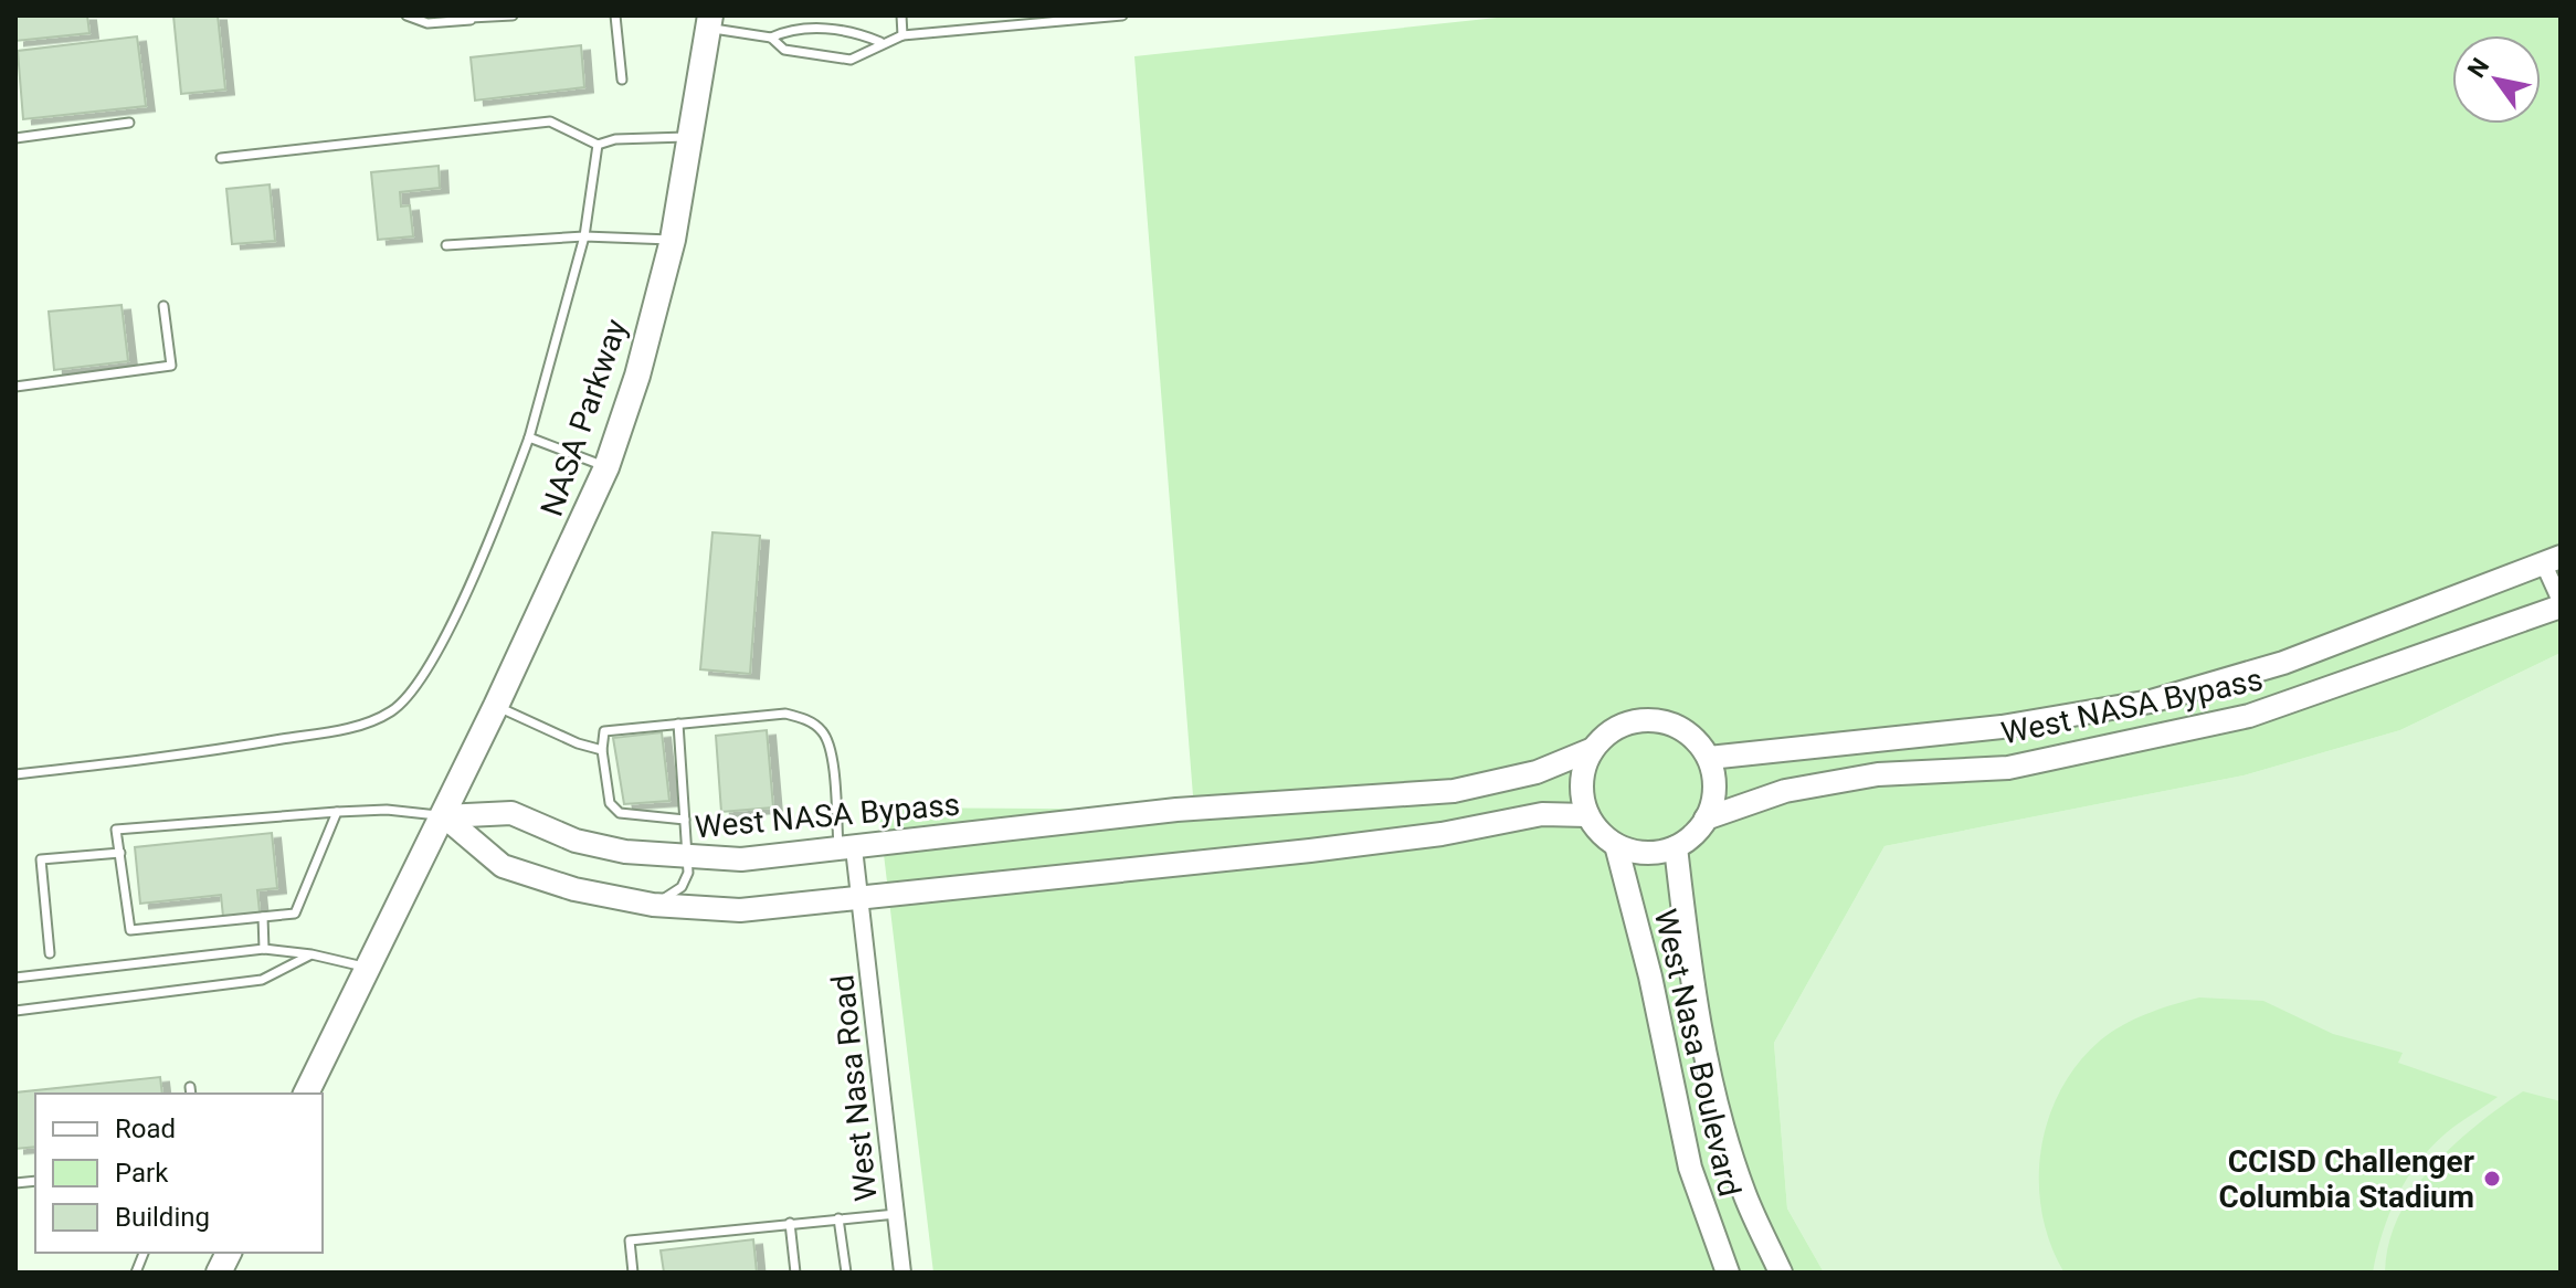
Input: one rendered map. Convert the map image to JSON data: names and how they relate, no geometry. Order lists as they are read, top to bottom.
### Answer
{
  "streets": {
    "main road": ["NASA Parkway"],
    "street": ["West NASA Bypass", "West Nasa Boulevard", "West Nasa Road"]
  },
  "crossings": [
    ["NASA Parkway", "West NASA Bypass"],
    ["West NASA Bypass", "West Nasa Boulevard"],
    ["West NASA Bypass", "West Nasa Road"]
  ],
  "places": ["CCISD Challenger Columbia Stadium"],
  "legend": ["Road", "Park", "Building"],
  "north": "top left"
}
